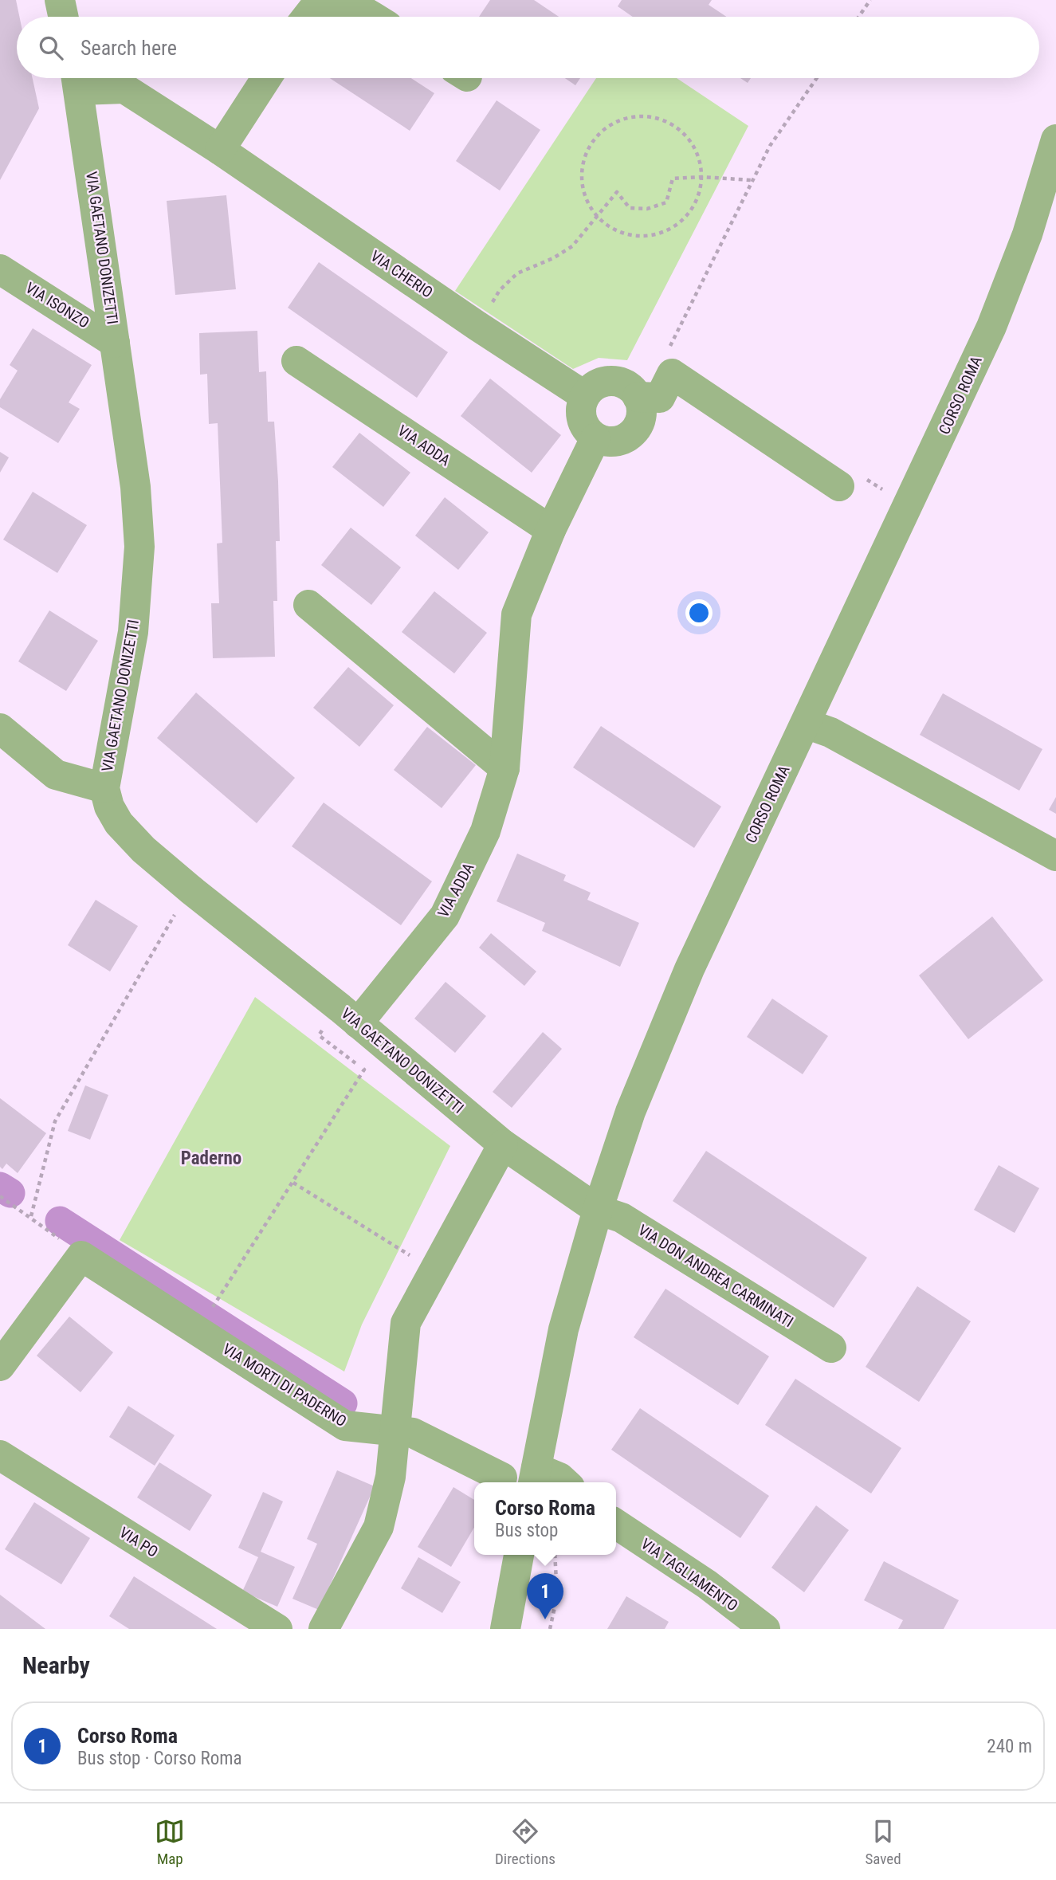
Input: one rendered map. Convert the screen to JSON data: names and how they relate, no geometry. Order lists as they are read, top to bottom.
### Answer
{
  "streets": {
    "street": [
      "VIA GAETANO DONIZETTI",
      "VIA CHERIO",
      "VIA ISONZO",
      "CORSO ROMA",
      "VIA ADDA",
      "VIA DON ANDREA CARMINATI",
      "VIA MORTI DI PADERNO",
      "VIA PO",
      "VIA TAGLIAMENTO"
    ]
  },
  "crossings": [
    ["VIA GAETANO DONIZETTI", "VIA CHERIO"],
    ["VIA GAETANO DONIZETTI", "VIA ISONZO"],
    ["VIA GAETANO DONIZETTI", "CORSO ROMA"],
    ["VIA GAETANO DONIZETTI", "VIA ADDA"],
    ["VIA GAETANO DONIZETTI", "VIA DON ANDREA CARMINATI"],
    ["VIA CHERIO", "VIA ADDA"],
    ["CORSO ROMA", "VIA DON ANDREA CARMINATI"]
  ],
  "districts": ["Paderno"],
  "page": {
    "search": "Search here",
    "popup": ["Corso Roma", "Bus stop"],
    "pins": "1",
    "heading": "Nearby",
    "list": [
      {
        "mark": "1",
        "name": "Corso Roma",
        "note": "Bus stop · Corso Roma",
        "value": "240 m"
      }
    ],
    "nav": ["Map", "Directions", "Saved"]
  }
}
